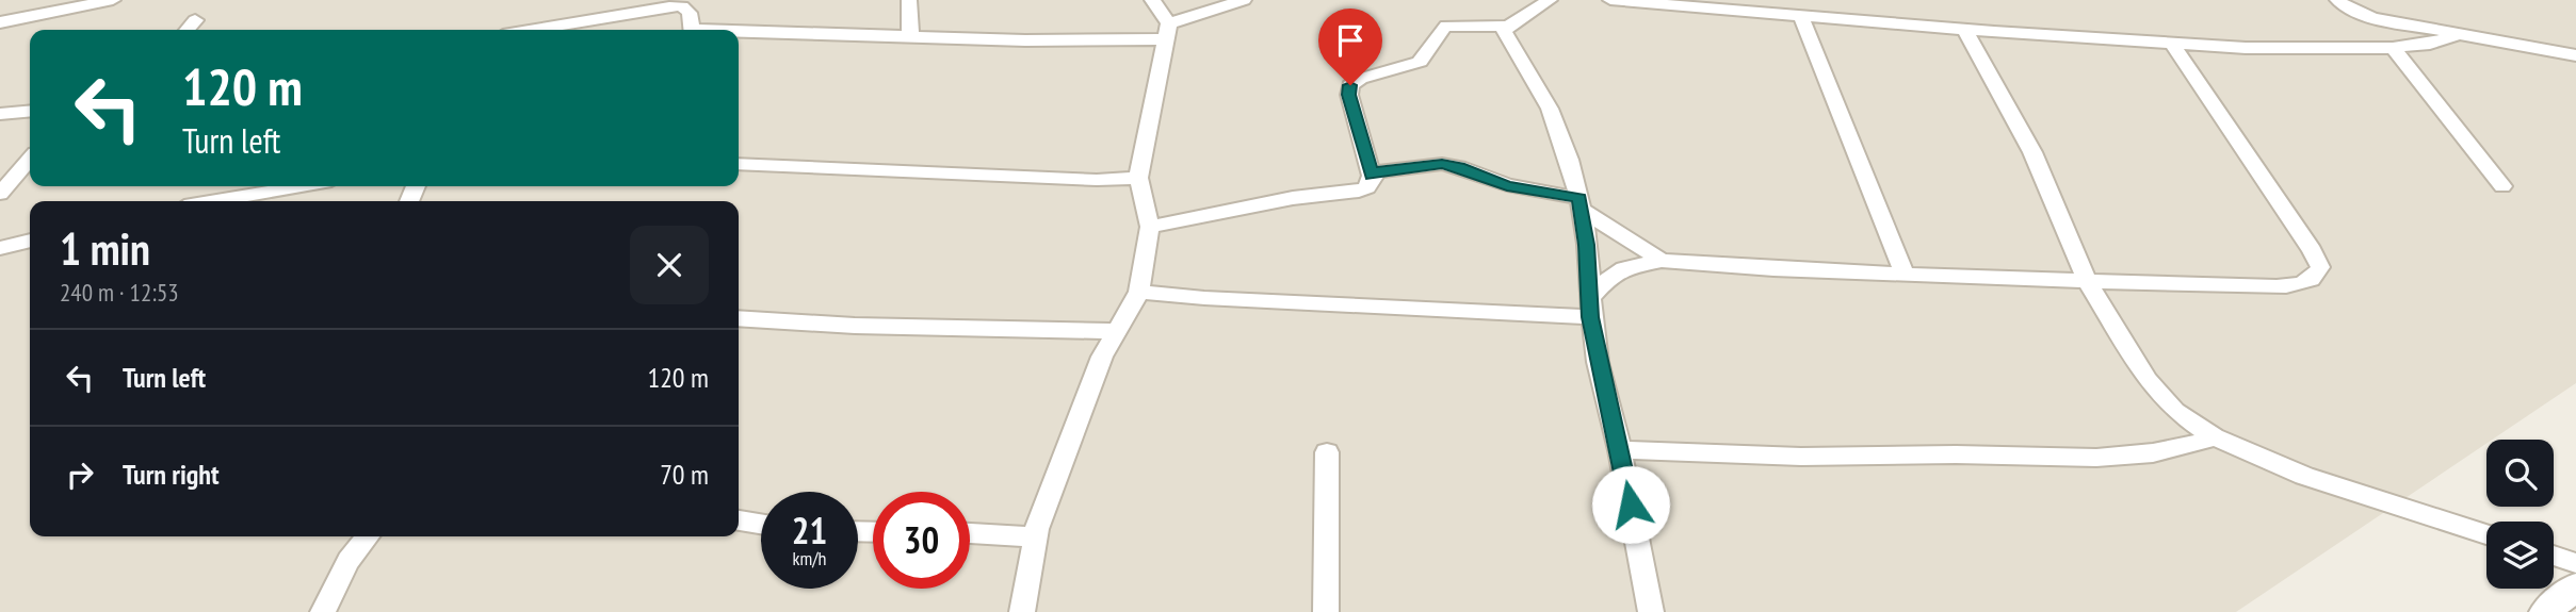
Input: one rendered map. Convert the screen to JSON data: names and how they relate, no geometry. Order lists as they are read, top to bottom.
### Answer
{
  "page": {
    "turn": ["120 m", "Turn left"],
    "heading": ["1 min", "240 m · 12:53"],
    "list": [
      {
        "name": "Turn left",
        "value": "120 m"
      },
      {
        "name": "Turn right",
        "value": "70 m"
      }
    ],
    "speed": "21 km/h",
    "limit": "30"
  }
}
